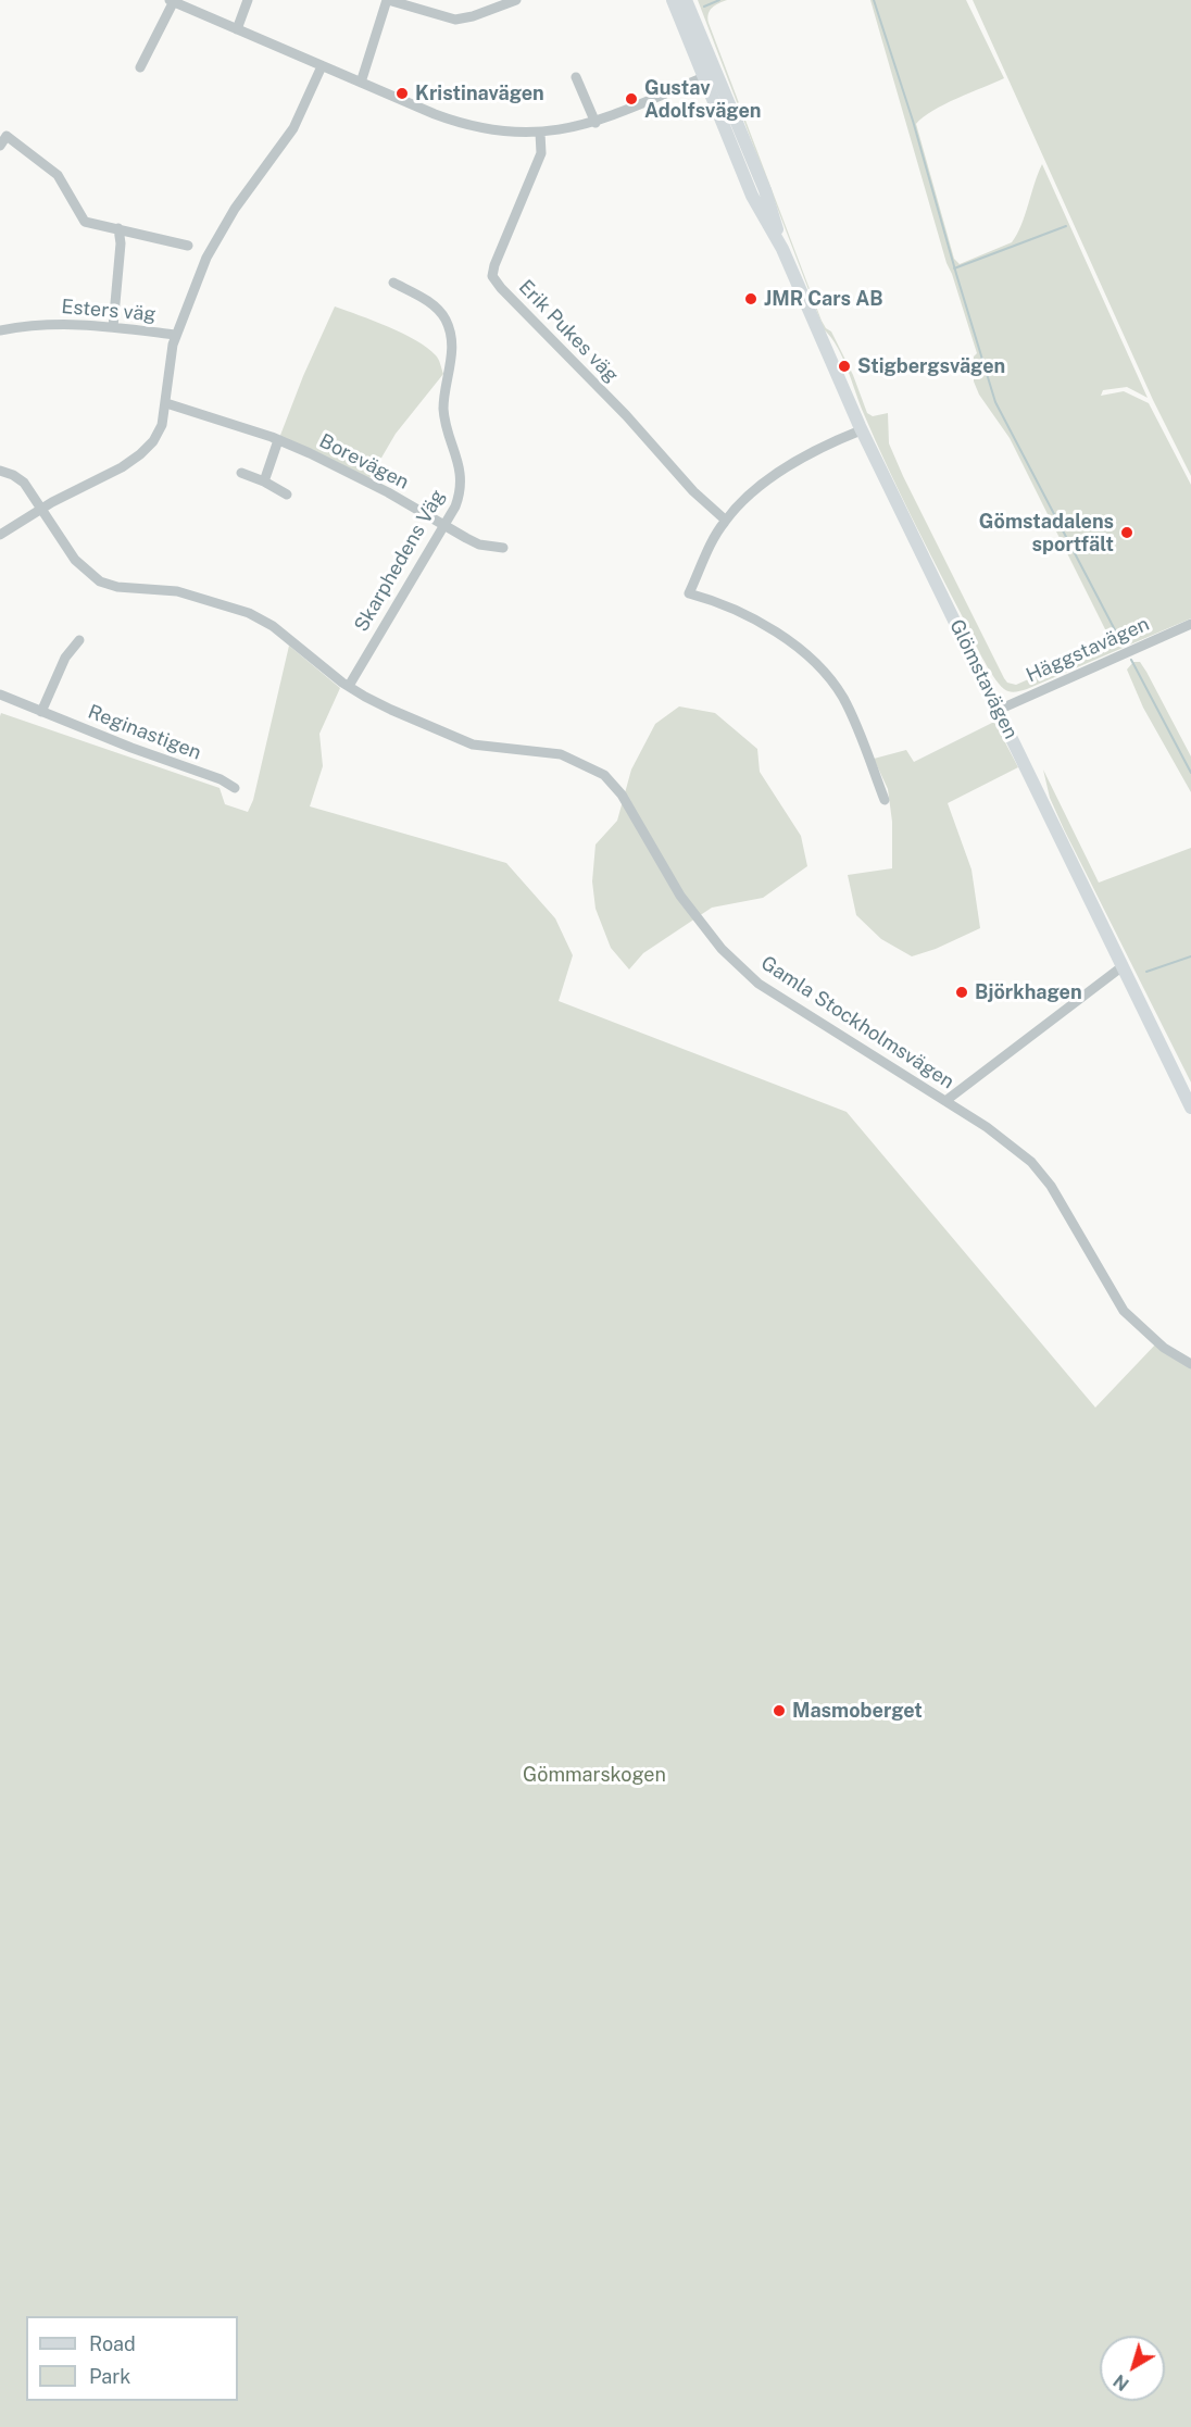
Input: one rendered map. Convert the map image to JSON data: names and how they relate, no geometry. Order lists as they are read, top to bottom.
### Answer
{
  "streets": {
    "main road": ["Glömstavägen"],
    "street": [
      "Esters väg",
      "Erik Pukes väg",
      "Borevägen",
      "Skarphedens Väg",
      "Häggstavägen",
      "Reginastigen",
      "Gamla Stockholmsvägen"
    ]
  },
  "crossings": [
    ["Borevägen", "Skarphedens Väg"],
    ["Skarphedens Väg", "Gamla Stockholmsvägen"],
    ["Häggstavägen", "Glömstavägen"]
  ],
  "parks": ["Gömmarskogen"],
  "places": [
    "Kristinavägen",
    "Gustav Adolfsvägen",
    "JMR Cars AB",
    "Stigbergsvägen",
    "Gömstadalens sportfält",
    "Björkhagen",
    "Masmoberget"
  ],
  "legend": ["Road", "Park"],
  "north": "bottom left"
}
